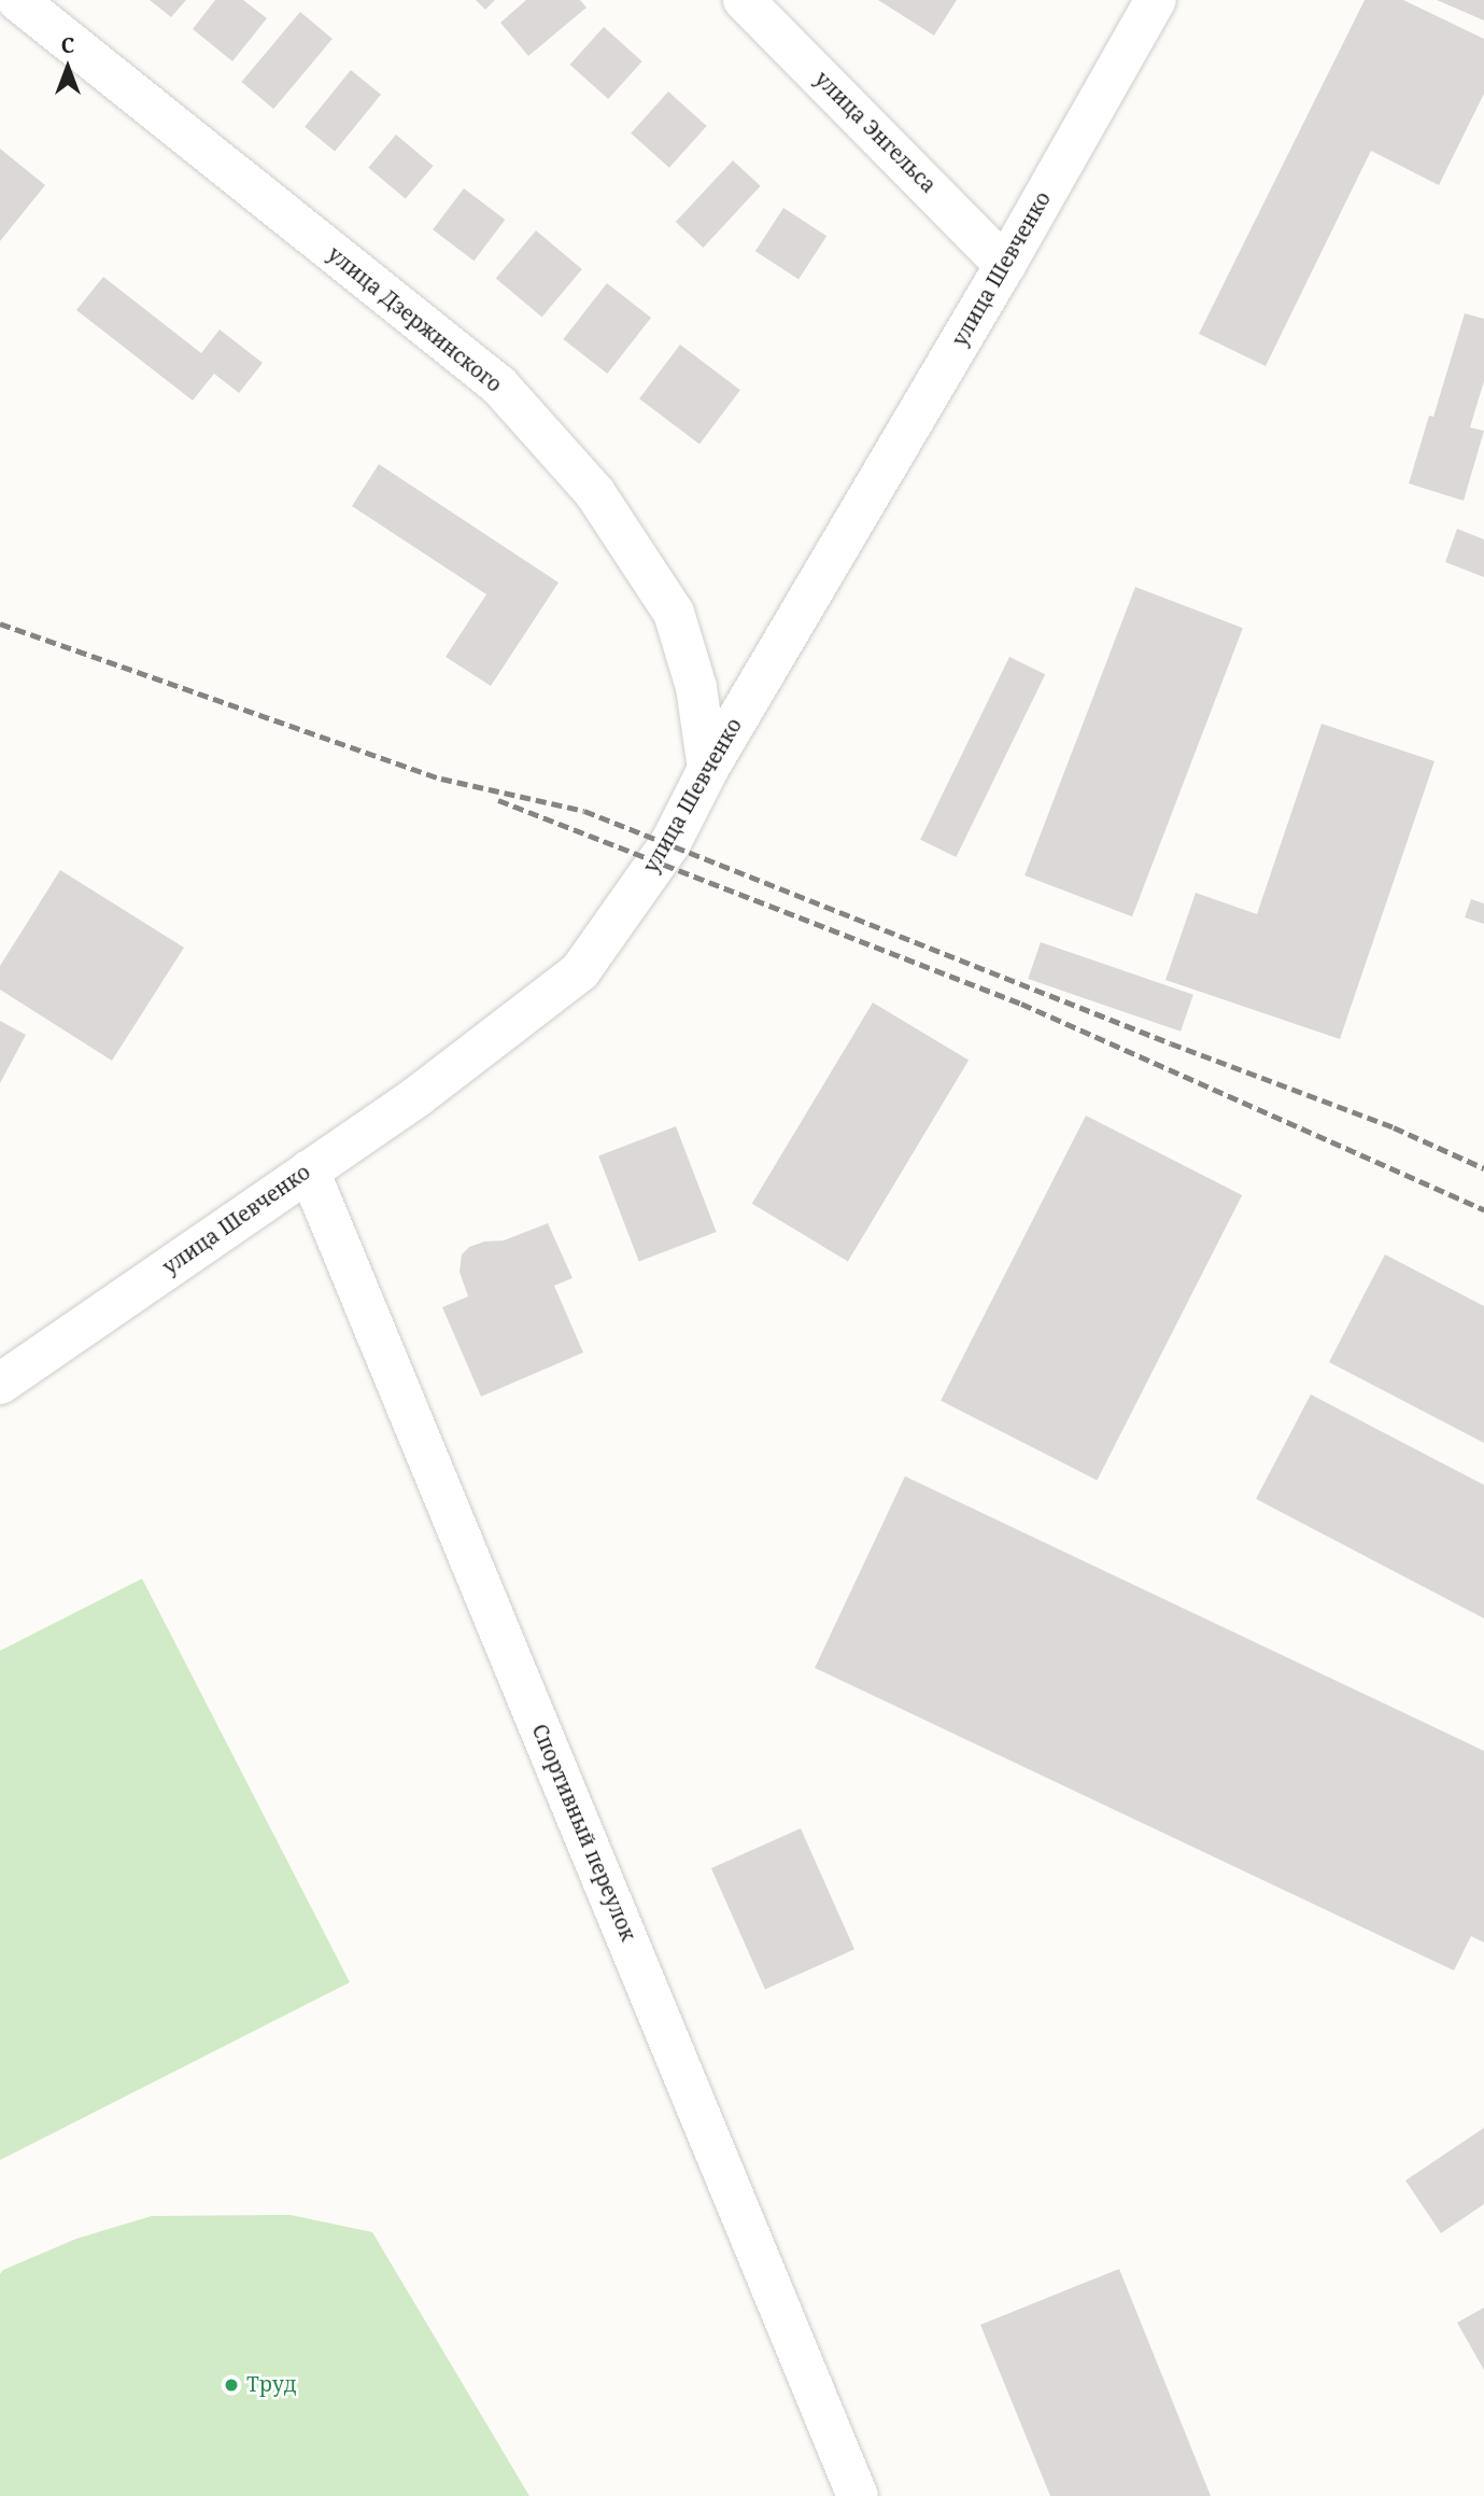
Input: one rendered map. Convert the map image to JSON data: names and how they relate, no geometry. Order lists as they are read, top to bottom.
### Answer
{
  "streets": {
    "street": [
      "улица Энгельса",
      "улица Шевченко",
      "улица Дзержинского",
      "Спортивный переулок"
    ]
  },
  "crossings": [
    ["улица Энгельса", "улица Шевченко"],
    ["улица Шевченко", "улица Дзержинского"],
    ["улица Шевченко", "Спортивный переулок"]
  ],
  "places": ["Труд"],
  "north": "top"
}
